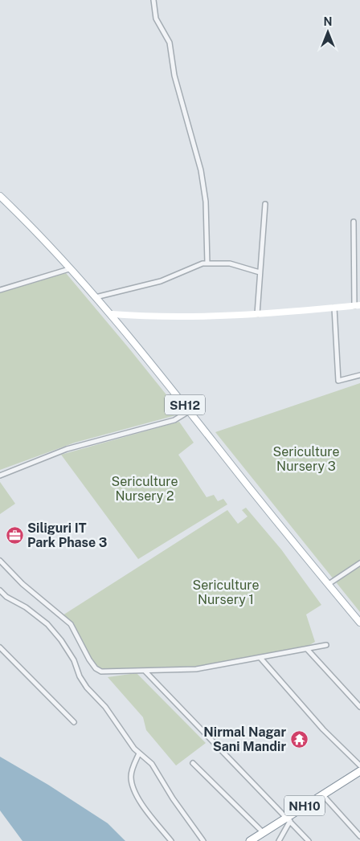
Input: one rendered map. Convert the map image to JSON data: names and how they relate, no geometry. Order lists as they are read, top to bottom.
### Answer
{
  "streets": {
    "highway": ["NH10"],
    "main road": ["SH12"]
  },
  "parks": ["Sericulture Nursery 3", "Sericulture Nursery 2", "Sericulture Nursery 1"],
  "places": {
    "office": ["Siliguri IT Park Phase 3"],
    "temple": ["Nirmal Nagar Sani Mandir"]
  },
  "north": "top"
}
